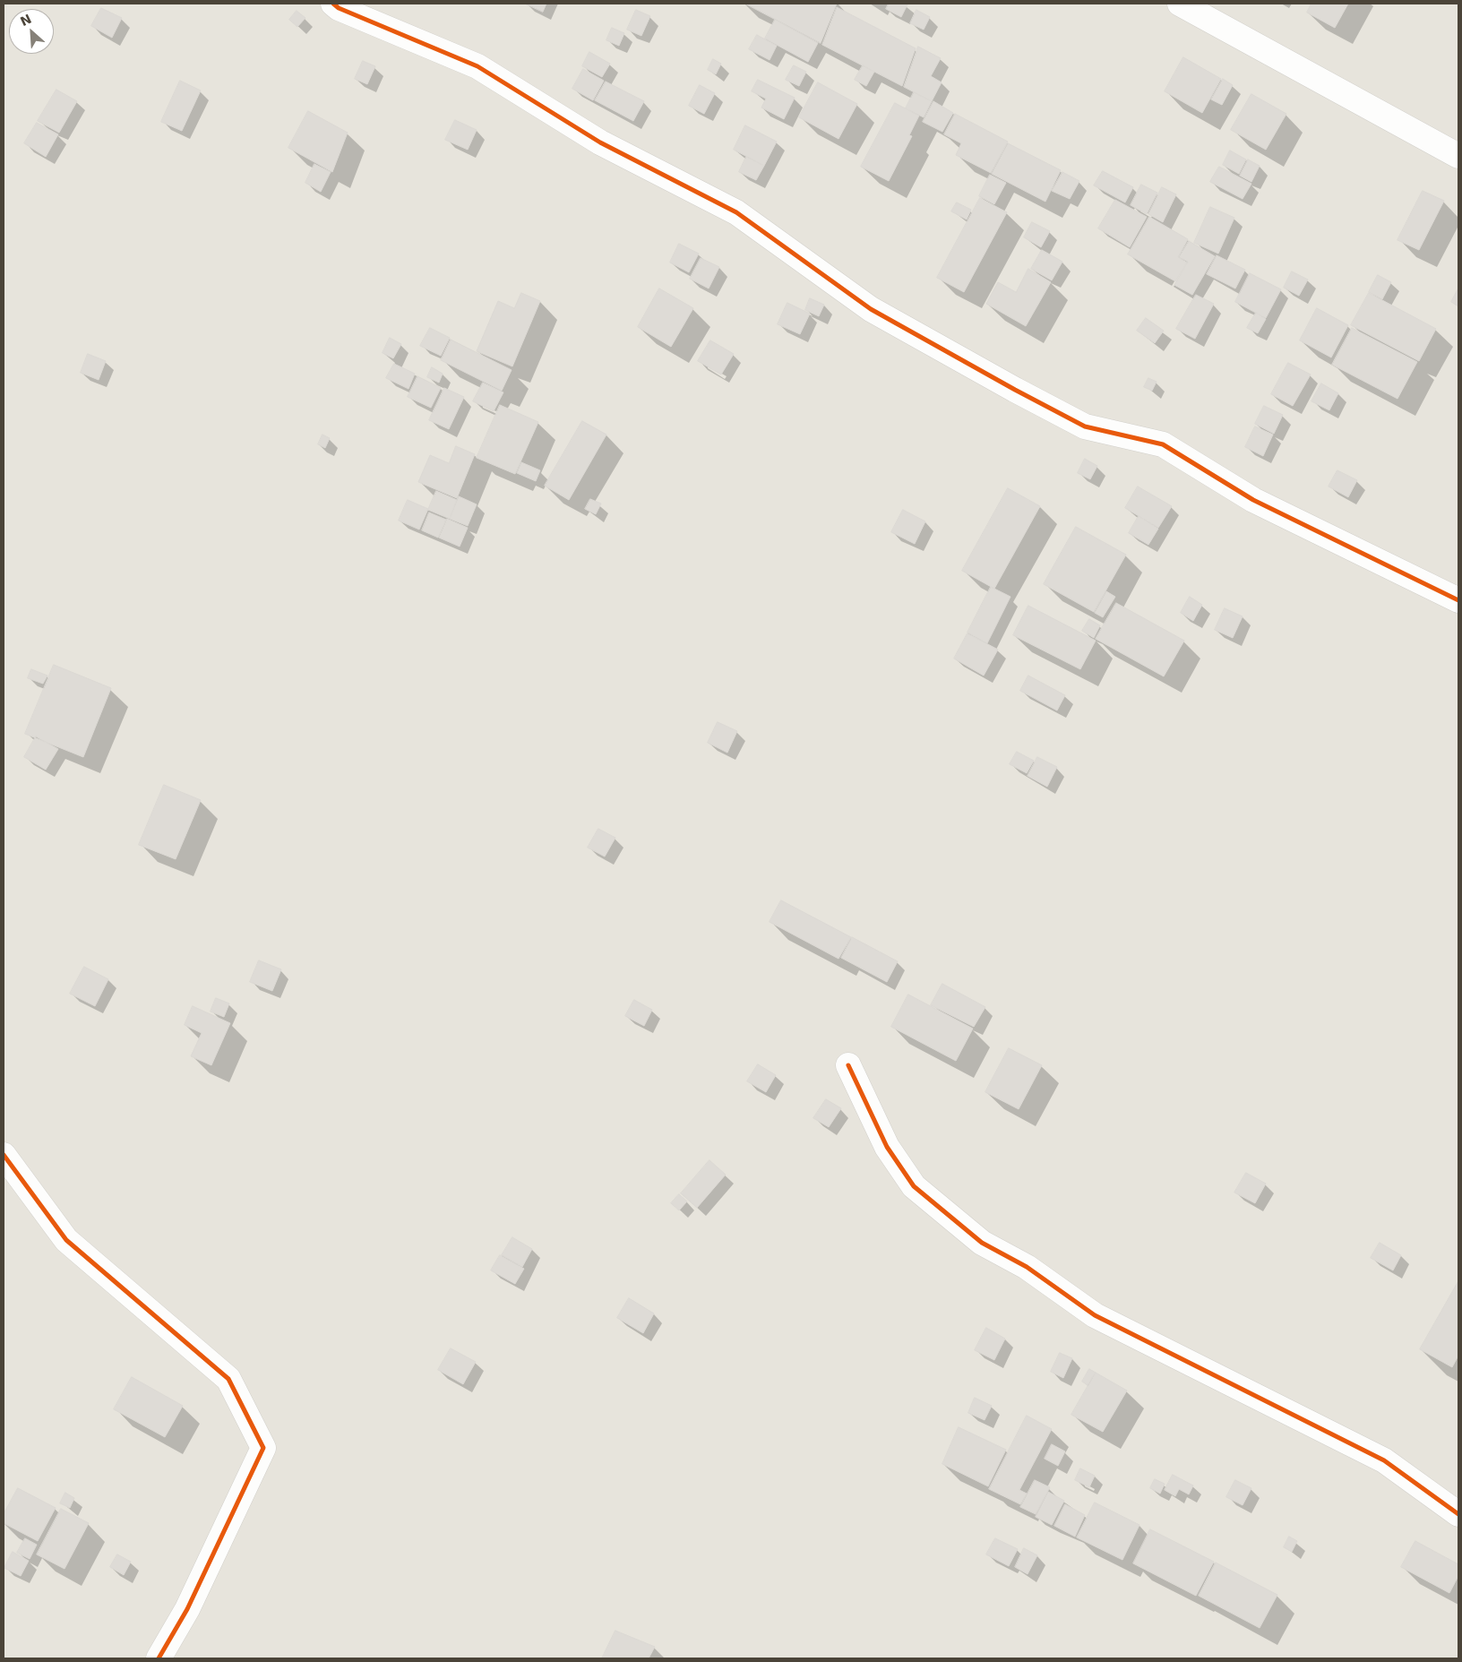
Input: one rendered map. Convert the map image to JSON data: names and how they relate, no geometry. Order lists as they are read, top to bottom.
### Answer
{
  "north": "top left"
}
